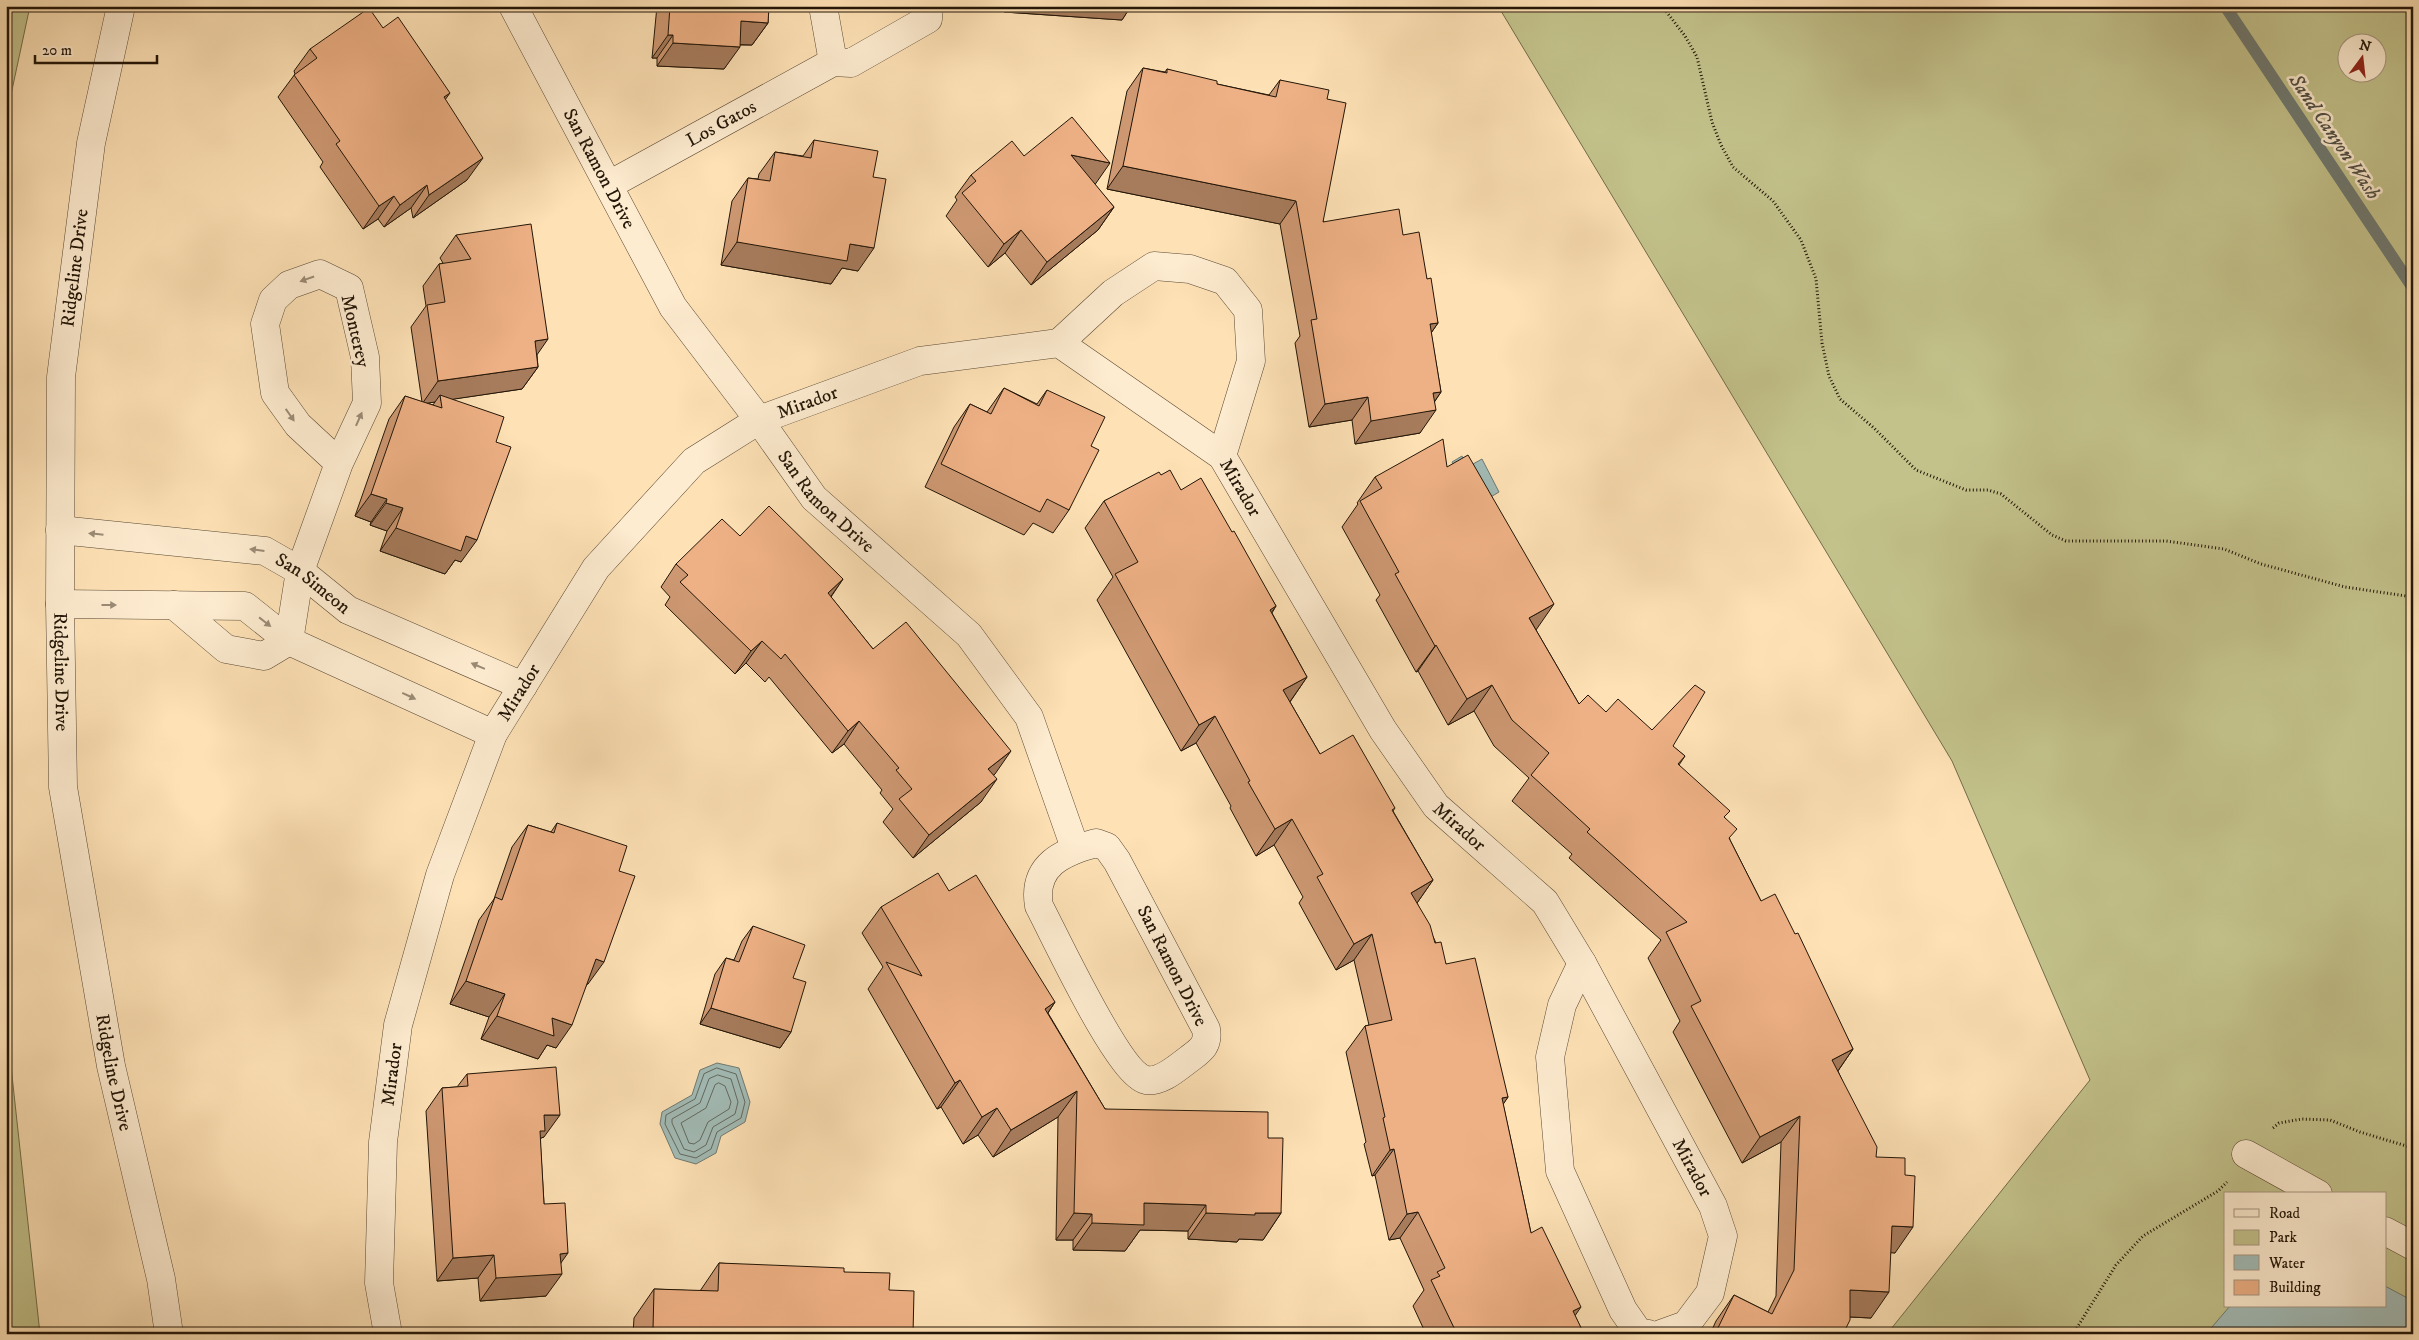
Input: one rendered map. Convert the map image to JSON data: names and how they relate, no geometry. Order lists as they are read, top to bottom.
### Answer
{
  "streets": {
    "street": [
      "Los Gatos",
      "San Ramon Drive",
      "Ridgeline Drive",
      "Monterey",
      "Mirador",
      "San Simeon"
    ]
  },
  "crossings": [
    ["Los Gatos", "San Ramon Drive"],
    ["San Ramon Drive", "Mirador"],
    ["Ridgeline Drive", "San Simeon"],
    ["Monterey", "San Simeon"],
    ["Mirador", "San Simeon"]
  ],
  "water": ["Sand Canyon Wash"],
  "legend": [
    "Road",
    "Park",
    "Water",
    "Building"
  ],
  "scale_bar": "20 m",
  "north": "top"
}
